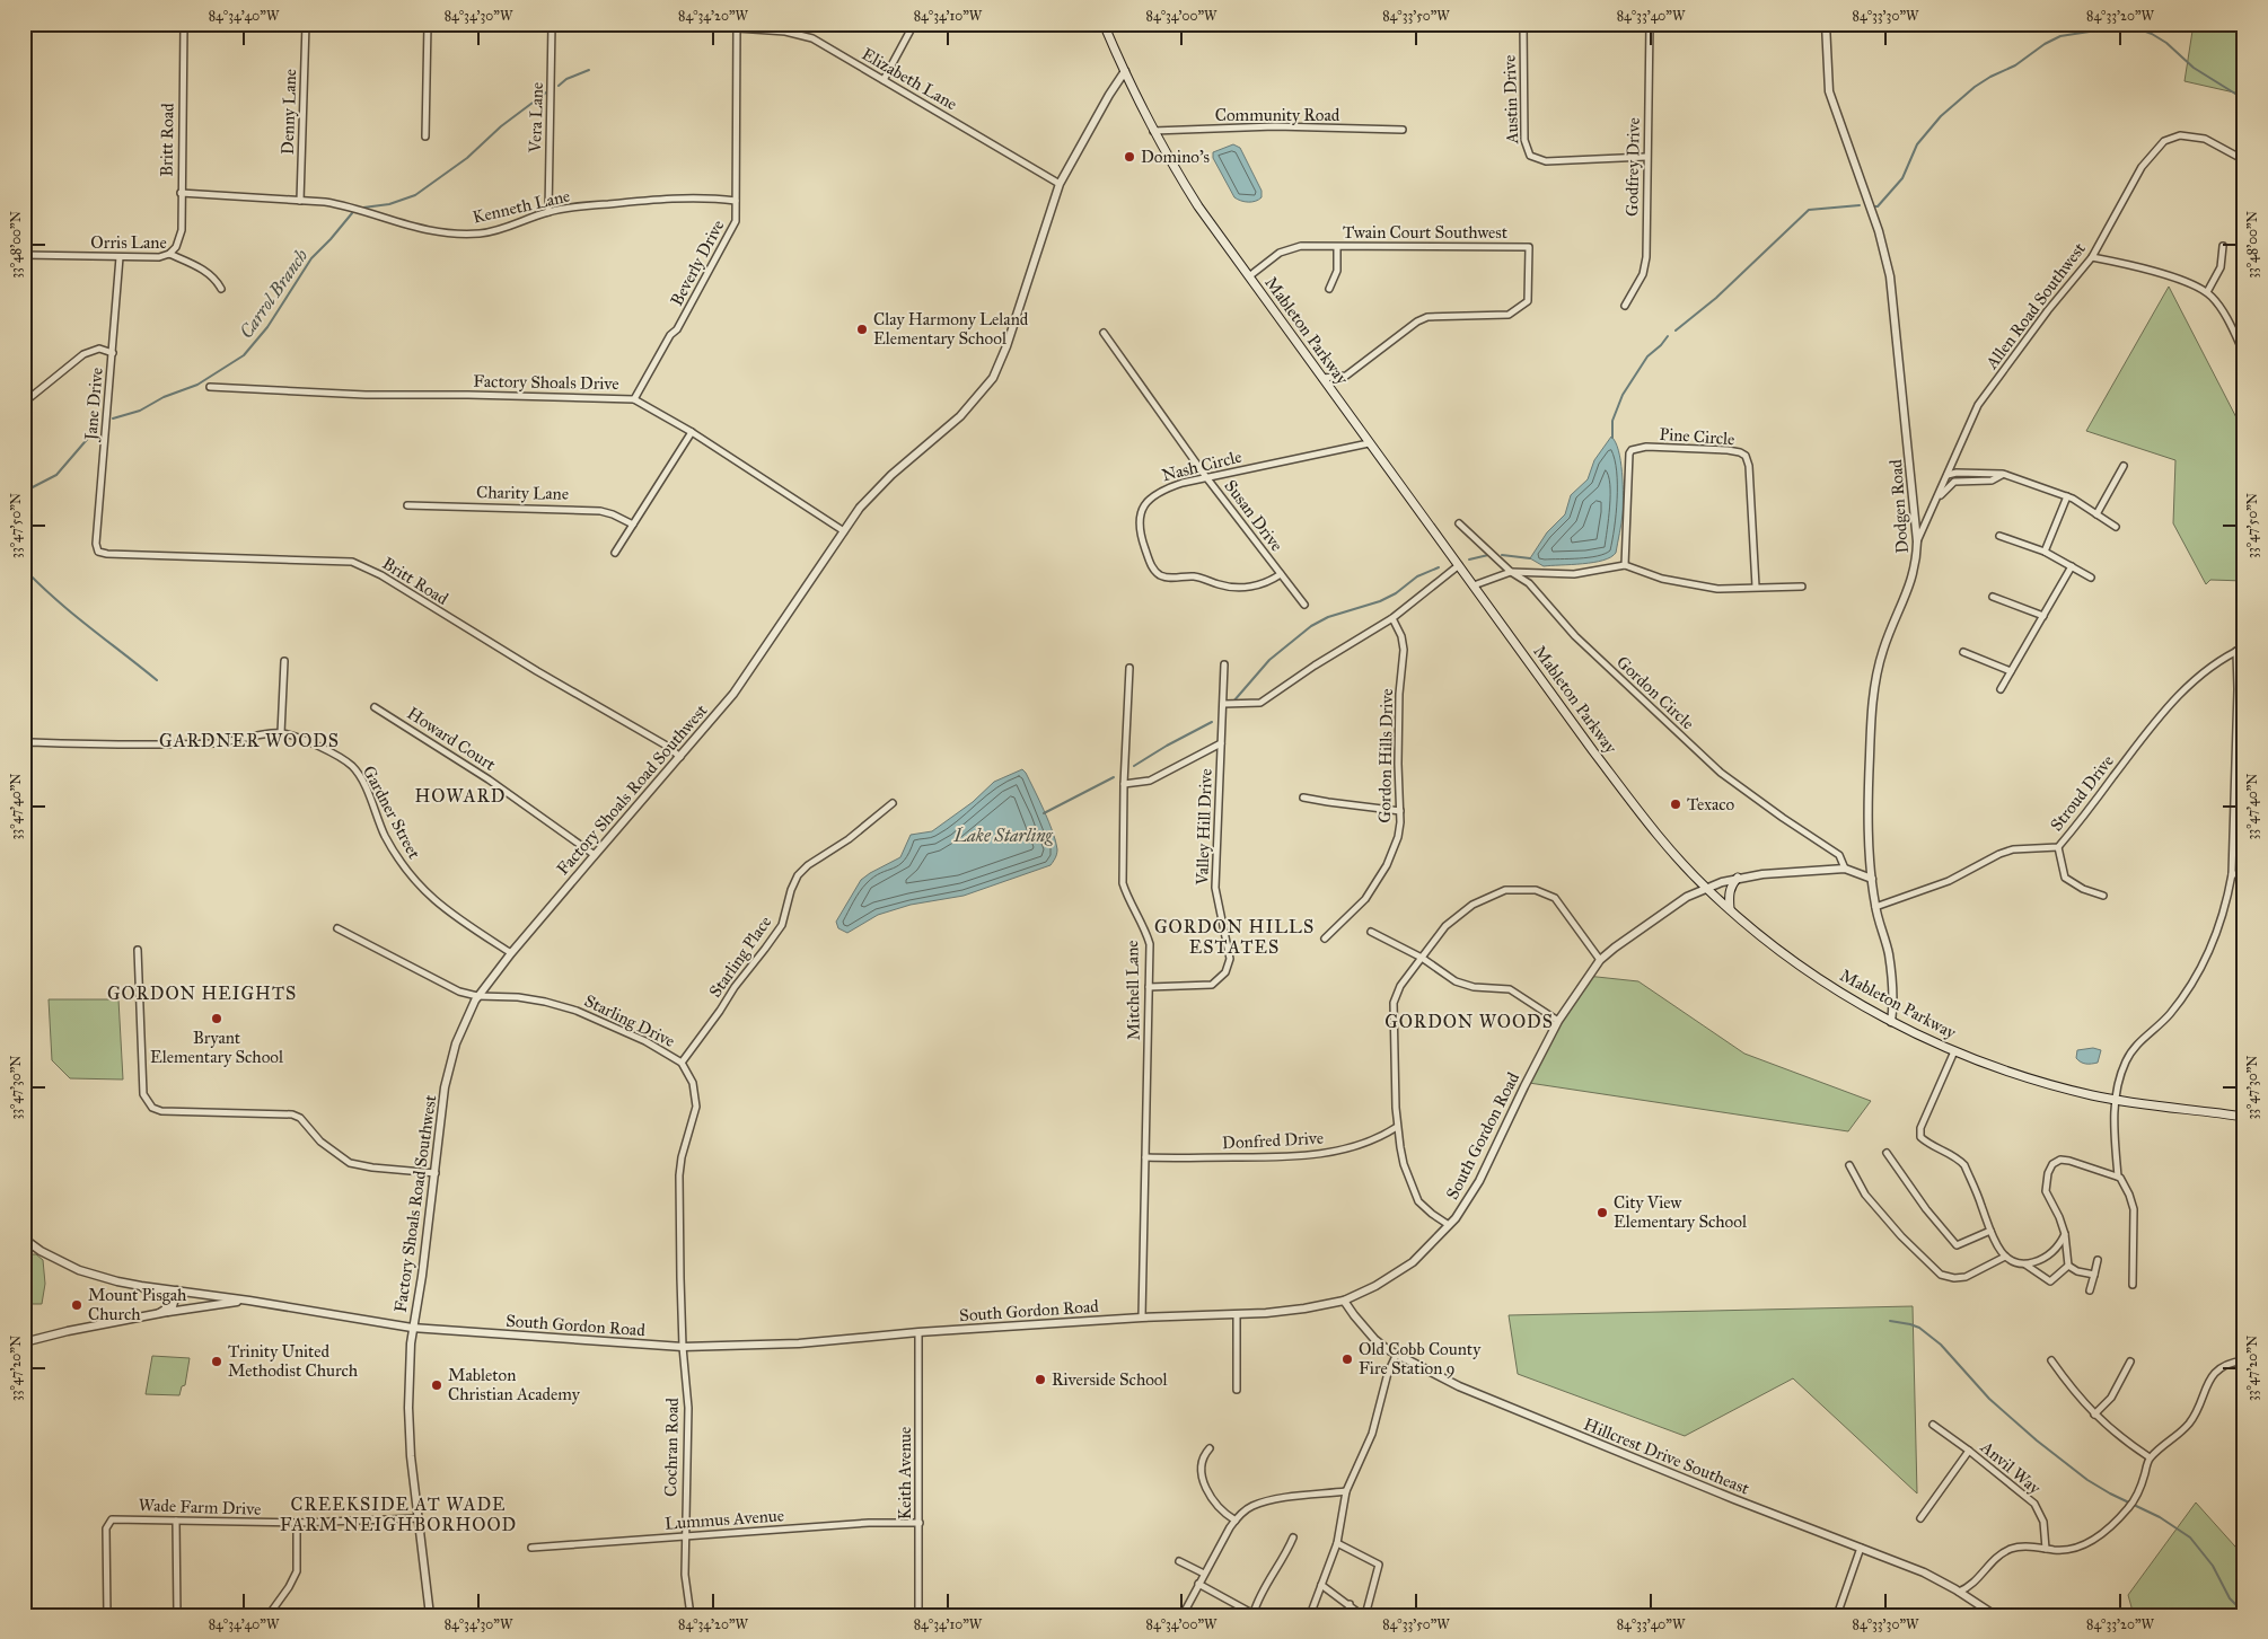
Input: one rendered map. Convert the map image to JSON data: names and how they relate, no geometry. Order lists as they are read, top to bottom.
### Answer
{
  "streets": {
    "main road": ["Mableton Parkway"],
    "street": [
      "Elizabeth Lane",
      "Austin Drive",
      "Denny Lane",
      "Community Road",
      "Vera Lane",
      "Britt Road",
      "Godfrey Drive",
      "Kenneth Lane",
      "Twain Court Southwest",
      "Orris Lane",
      "Beverly Drive",
      "Allen Road Southwest",
      "Factory Shoals Drive",
      "Jane Drive",
      "Pine Circle",
      "Nash Circle",
      "Charity Lane",
      "Dodgen Road",
      "Susan Drive",
      "Gordon Circle",
      "Howard Court",
      "Gordon Hills Drive",
      "Factory Shoals Road Southwest",
      "Stroud Drive",
      "Gardner Street",
      "Valley Hill Drive",
      "Starling Place",
      "Mitchell Lane",
      "Starling Drive",
      "South Gordon Road",
      "Donfred Drive",
      "Cochran Road",
      "Hillcrest Drive Southeast",
      "Anvil Way",
      "Keith Avenue",
      "Wade Farm Drive",
      "Lummus Avenue"
    ]
  },
  "crossings": [
    ["Elizabeth Lane", "Beverly Drive"],
    ["Elizabeth Lane", "Factory Shoals Road Southwest"],
    ["Austin Drive", "Godfrey Drive"],
    ["Denny Lane", "Kenneth Lane"],
    ["Community Road", "Mableton Parkway"],
    ["Vera Lane", "Kenneth Lane"],
    ["Britt Road", "Kenneth Lane"],
    ["Britt Road", "Orris Lane"],
    ["Britt Road", "Jane Drive"],
    ["Britt Road", "Factory Shoals Road Southwest"],
    ["Kenneth Lane", "Beverly Drive"],
    ["Twain Court Southwest", "Mableton Parkway"],
    ["Orris Lane", "Jane Drive"],
    ["Beverly Drive", "Factory Shoals Drive"],
    ["Allen Road Southwest", "Dodgen Road"],
    ["Mableton Parkway", "Nash Circle"],
    ["Mableton Parkway", "Dodgen Road"],
    ["Mableton Parkway", "Factory Shoals Road Southwest"],
    ["Mableton Parkway", "South Gordon Road"],
    ["Factory Shoals Drive", "Factory Shoals Road Southwest"],
    ["Nash Circle", "Susan Drive"],
    ["Dodgen Road", "Stroud Drive"],
    ["Gordon Circle", "South Gordon Road"],
    ["Howard Court", "Factory Shoals Road Southwest"],
    ["Factory Shoals Road Southwest", "Gardner Street"],
    ["Factory Shoals Road Southwest", "Starling Drive"],
    ["Factory Shoals Road Southwest", "South Gordon Road"],
    ["Factory Shoals Road Southwest", "Wade Farm Drive"],
    ["Valley Hill Drive", "Mitchell Lane"],
    ["Starling Place", "Starling Drive"],
    ["Mitchell Lane", "South Gordon Road"],
    ["Mitchell Lane", "Donfred Drive"],
    ["Starling Drive", "South Gordon Road"],
    ["Starling Drive", "Cochran Road"],
    ["South Gordon Road", "Cochran Road"],
    ["South Gordon Road", "Hillcrest Drive Southeast"],
    ["South Gordon Road", "Keith Avenue"],
    ["Cochran Road", "Lummus Avenue"],
    ["Keith Avenue", "Lummus Avenue"]
  ],
  "districts": [
    "GARDNER WOODS",
    "HOWARD",
    "GORDON HILLS ESTATES",
    "GORDON HEIGHTS",
    "GORDON WOODS",
    "CREEKSIDE AT WADE FARM NEIGHBORHOOD"
  ],
  "water": ["Carrol Branch", "Lake Starling"],
  "places": [
    "Domino's",
    "Clay Harmony Leland Elementary School",
    "Texaco",
    "Bryant Elementary School",
    "City View Elementary School",
    "Mount Pisgah Church",
    "Old Cobb County Fire Station 9",
    "Trinity United Methodist Church",
    "Riverside School",
    "Mableton Christian Academy"
  ],
  "coordinates": [
    "84°34'40\"W",
    "84°34'30\"W",
    "84°34'20\"W",
    "84°34'10\"W",
    "84°34'00\"W",
    "84°33'50\"W",
    "84°33'40\"W",
    "84°33'30\"W",
    "84°33'20\"W",
    "33°48'00\"N",
    "33°47'50\"N",
    "33°47'40\"N",
    "33°47'30\"N",
    "33°47'20\"N"
  ]
}
